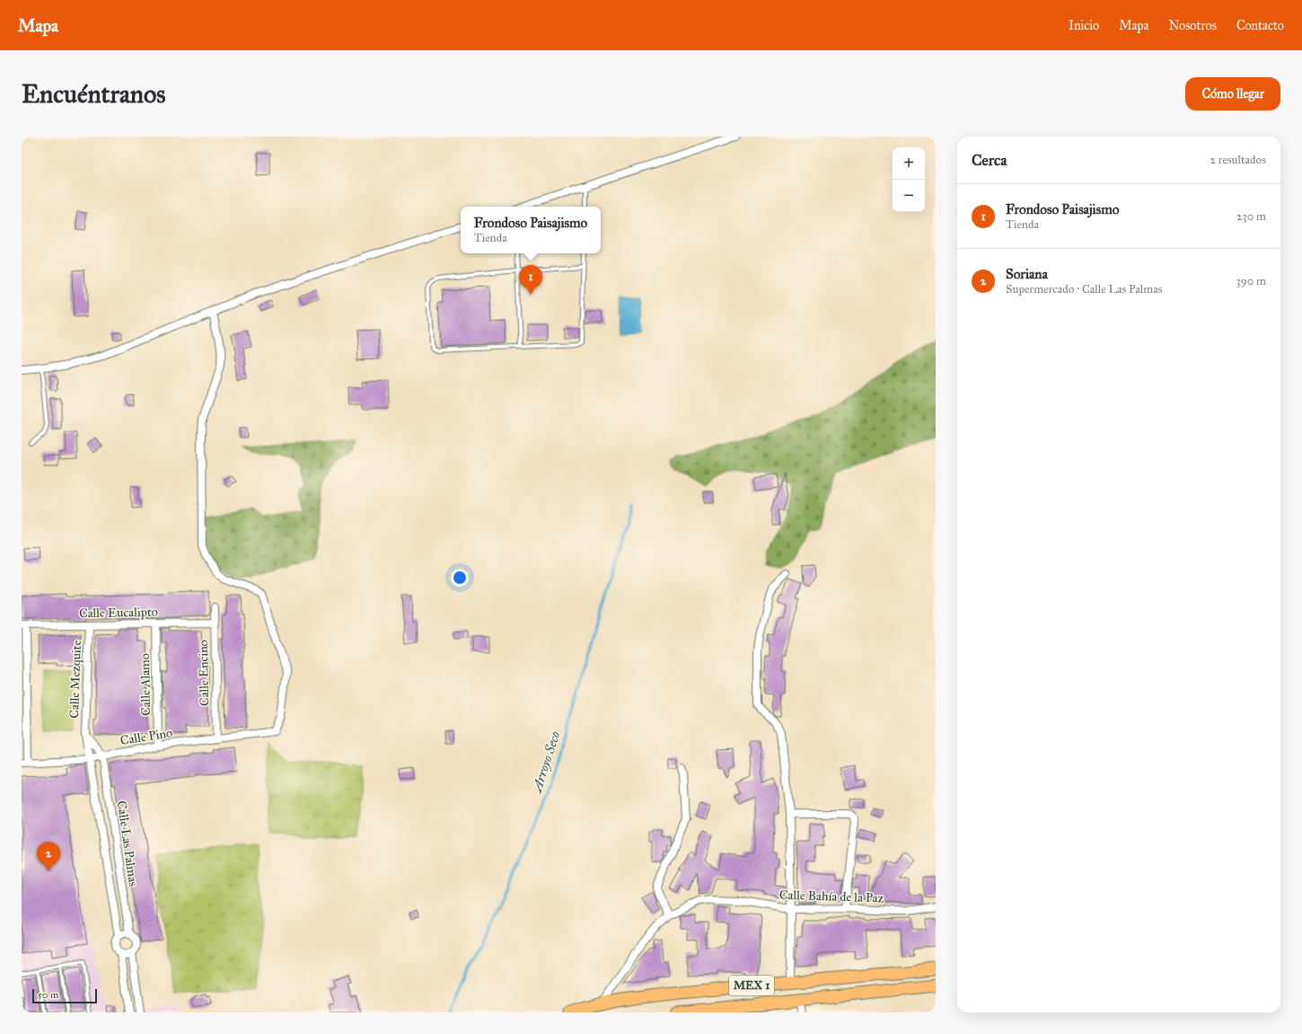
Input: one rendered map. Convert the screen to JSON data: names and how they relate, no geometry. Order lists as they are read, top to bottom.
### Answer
{
  "streets": {
    "main road": ["MEX 1"],
    "street": [
      "Calle Eucalipto",
      "Calle Encino",
      "Calle Mezquite",
      "Calle Alamo",
      "Calle Pino",
      "Calle Las Palmas",
      "Calle Bahía de la Paz"
    ]
  },
  "crossings": [
    ["Calle Eucalipto", "Calle Encino"],
    ["Calle Eucalipto", "Calle Mezquite"],
    ["Calle Eucalipto", "Calle Alamo"],
    ["Calle Encino", "Calle Pino"],
    ["Calle Mezquite", "Calle Pino"],
    ["Calle Mezquite", "Calle Las Palmas"],
    ["Calle Alamo", "Calle Pino"],
    ["Calle Pino", "Calle Las Palmas"],
    ["Calle Bahía de la Paz", "MEX 1"]
  ],
  "water": ["Arroyo Seco"],
  "scale_bar": "50 m",
  "page": {
    "header": "Mapa",
    "nav": [
      "Inicio",
      "Mapa",
      "Nosotros",
      "Contacto"
    ],
    "buttons": "Cómo llegar",
    "title": "Encuéntranos",
    "heading": ["Cerca", "2 resultados"],
    "map_buttons": ["+", "−"],
    "list": [
      {
        "mark": "1",
        "name": "Frondoso Paisajismo",
        "note": "Tienda",
        "value": "230 m"
      },
      {
        "mark": "2",
        "name": "Soriana",
        "note": "Supermercado · Calle Las Palmas",
        "value": "390 m"
      }
    ],
    "popup": ["Frondoso Paisajismo", "Tienda"],
    "pins": ["1", "2"],
    "scale": "50 m"
  }
}
